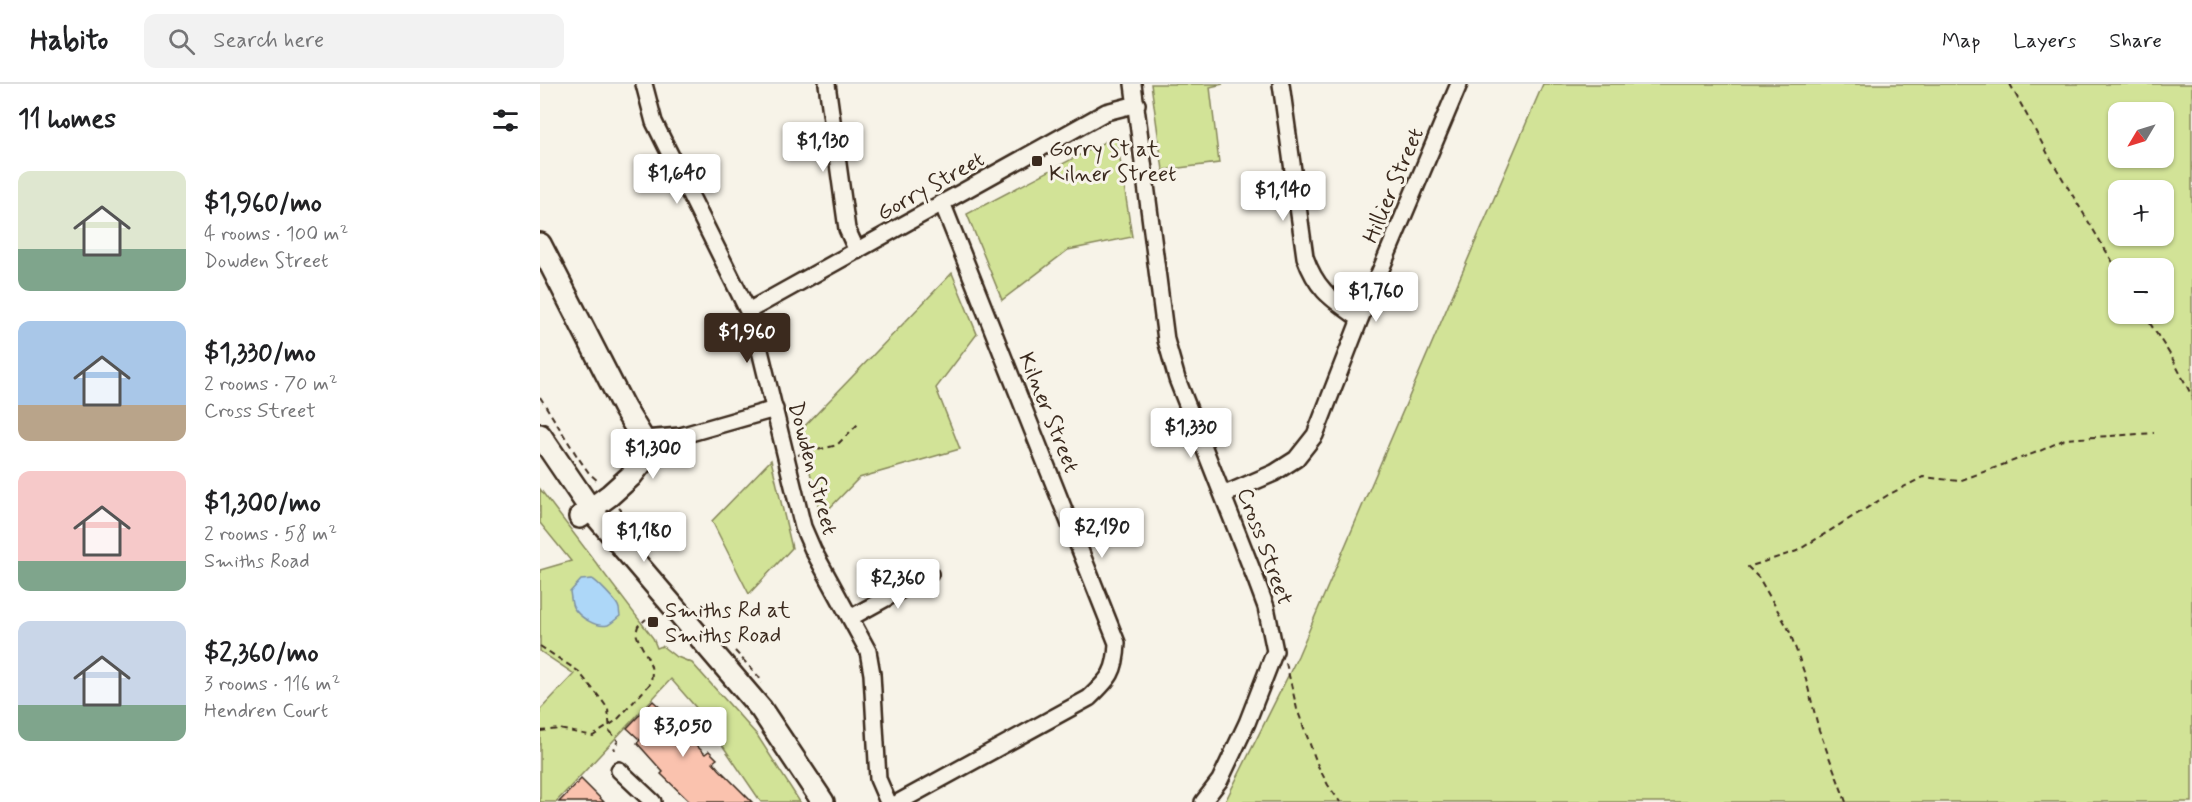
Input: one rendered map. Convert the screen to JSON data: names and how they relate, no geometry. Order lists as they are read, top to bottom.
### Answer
{
  "streets": {
    "street": [
      "Gorry Street",
      "Hillier Street",
      "Kilner Street",
      "Dowden Street",
      "Cross Street"
    ]
  },
  "crossings": [
    ["Gorry Street", "Kilner Street"],
    ["Gorry Street", "Dowden Street"],
    ["Gorry Street", "Cross Street"],
    ["Hillier Street", "Cross Street"]
  ],
  "places": {
    "transit": ["Gorry St at Kilner Street", "Smiths Rd at Smiths Road"]
  },
  "north": "bottom left",
  "page": {
    "header": "Habito",
    "search": "Search here",
    "nav": ["Map", "Layers", "Share"],
    "heading": "11 homes",
    "map_buttons": ["+", "−"],
    "price": [
      "$1,130",
      "$1,640",
      "$1,140",
      "$1,760",
      "$1,960",
      "$1,330",
      "$1,300",
      "$2,190",
      "$1,180",
      "$2,360",
      "$3,050"
    ],
    "list": [
      {
        "name": "$1,960/mo",
        "note": "4 rooms · 100 m² · Dowden Street"
      },
      {
        "name": "$1,330/mo",
        "note": "2 rooms · 70 m² · Cross Street"
      },
      {
        "name": "$1,300/mo",
        "note": "2 rooms · 58 m² · Smiths Road"
      },
      {
        "name": "$2,360/mo",
        "note": "3 rooms · 116 m² · Hendren Court"
      }
    ]
  }
}
